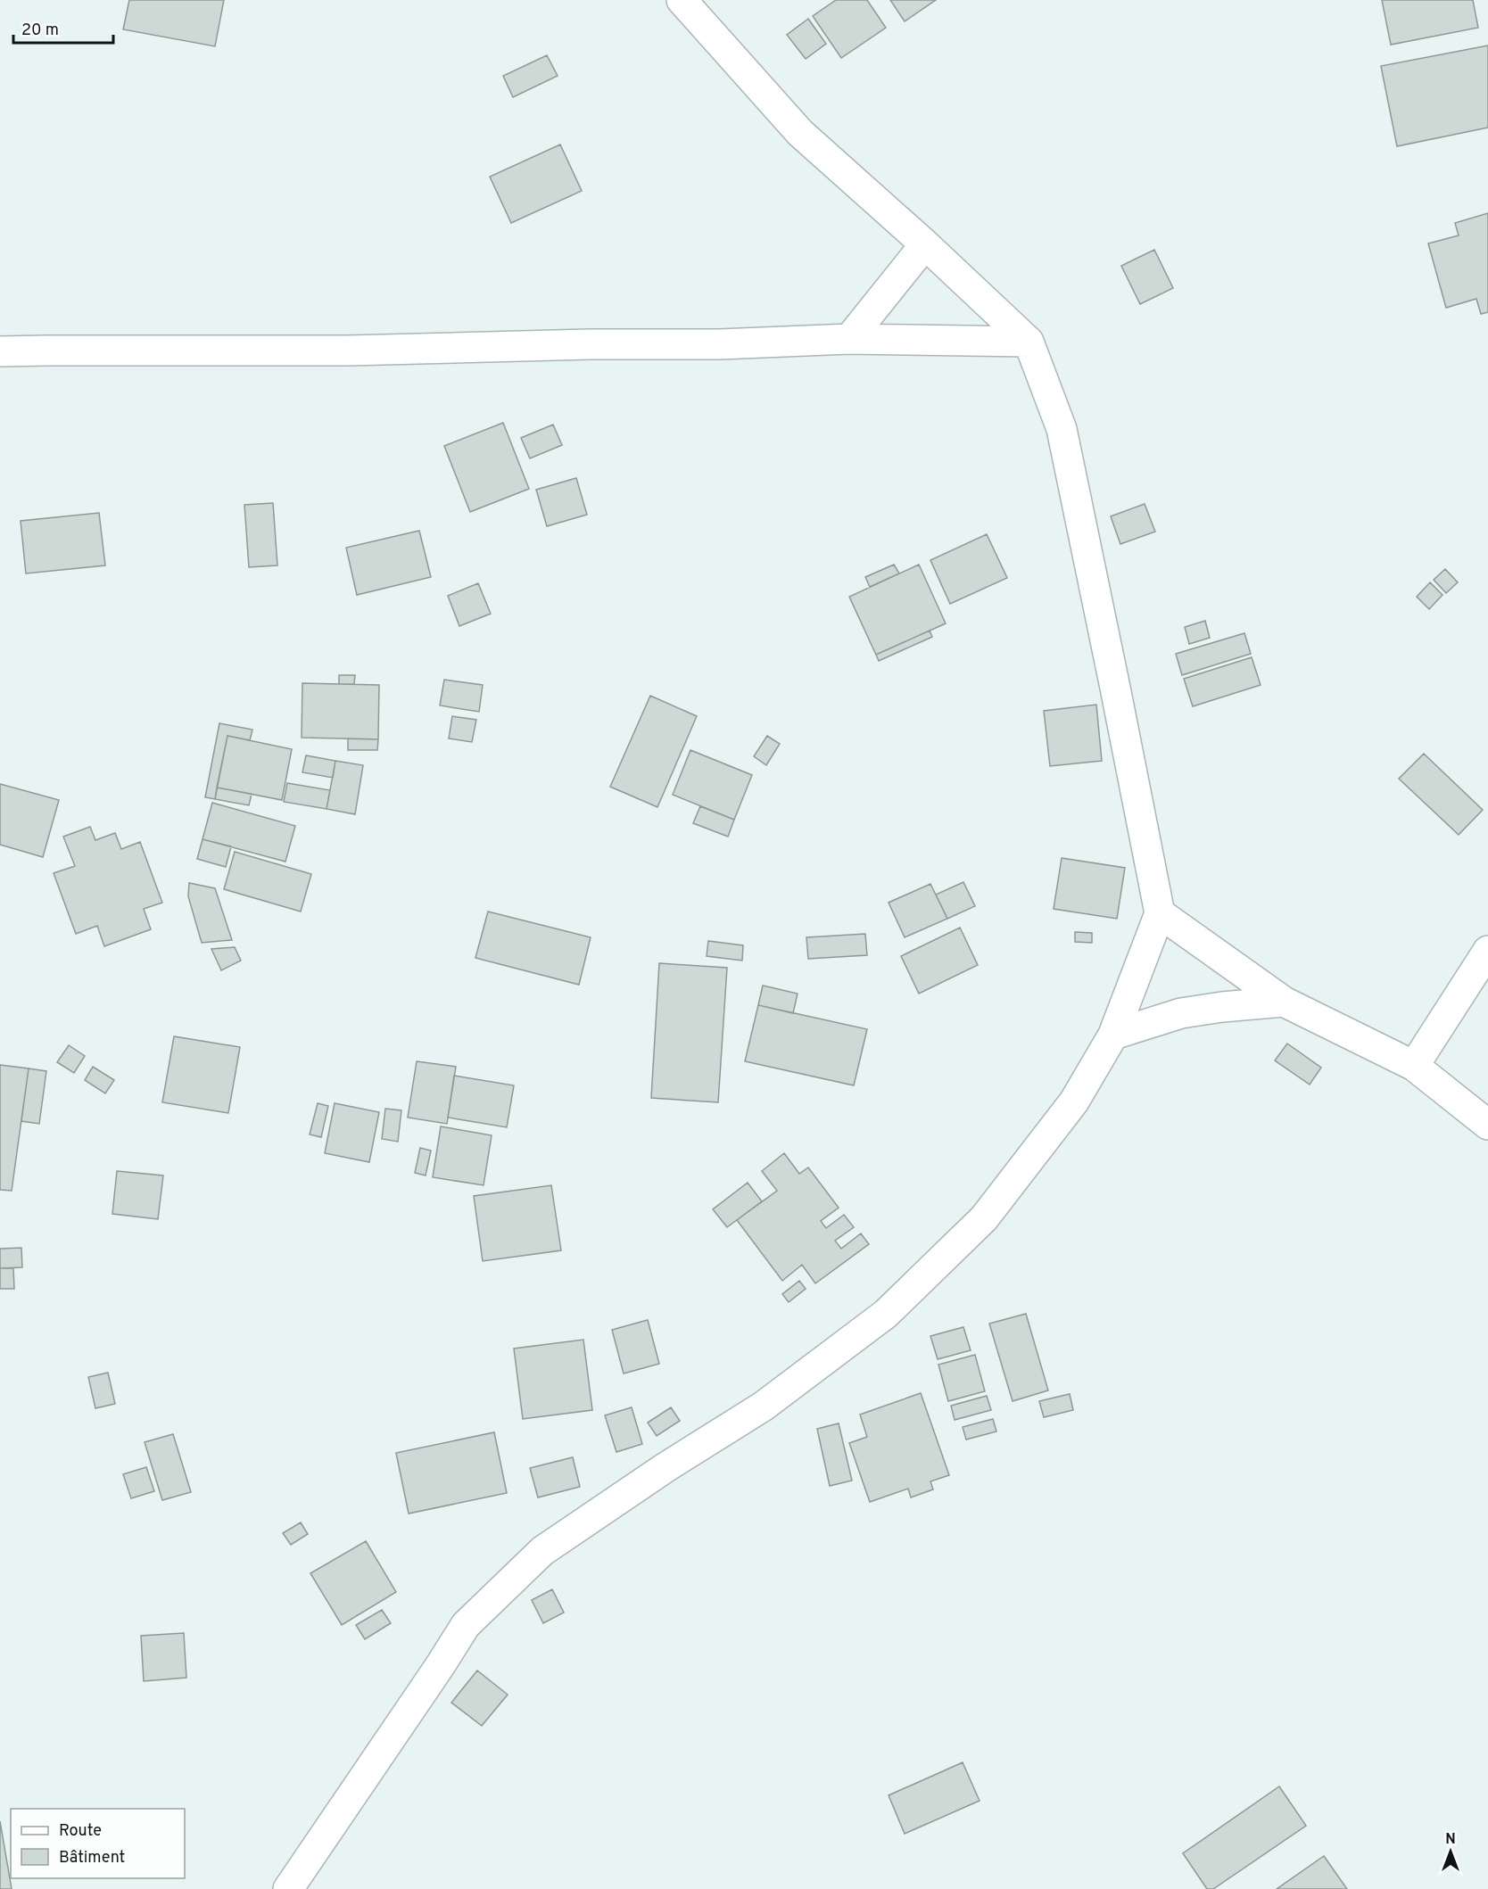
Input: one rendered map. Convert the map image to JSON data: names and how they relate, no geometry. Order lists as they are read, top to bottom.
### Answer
{
  "legend": ["Route", "Bâtiment"],
  "scale_bar": "20 m",
  "north": "top"
}
